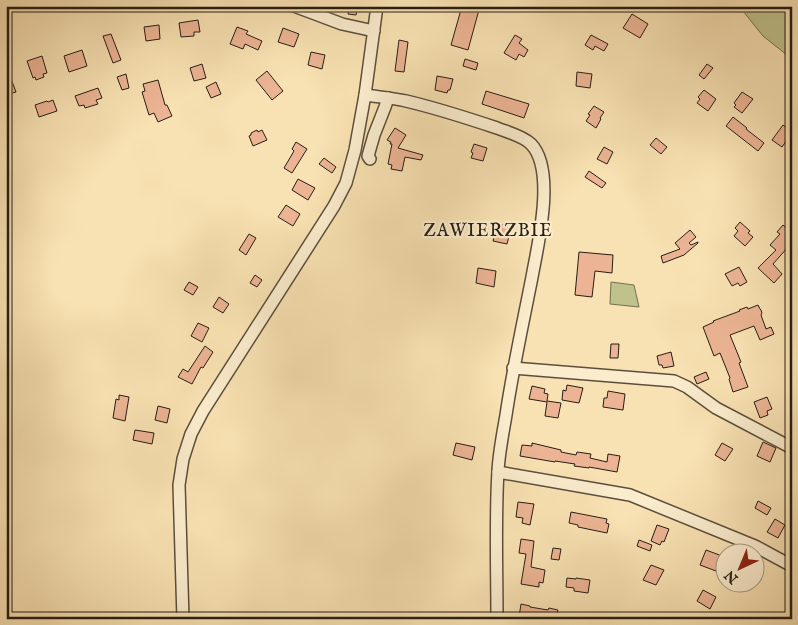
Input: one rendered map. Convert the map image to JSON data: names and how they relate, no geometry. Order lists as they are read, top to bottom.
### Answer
{
  "districts": ["ZAWIERZBIE"],
  "north": "bottom left"
}
